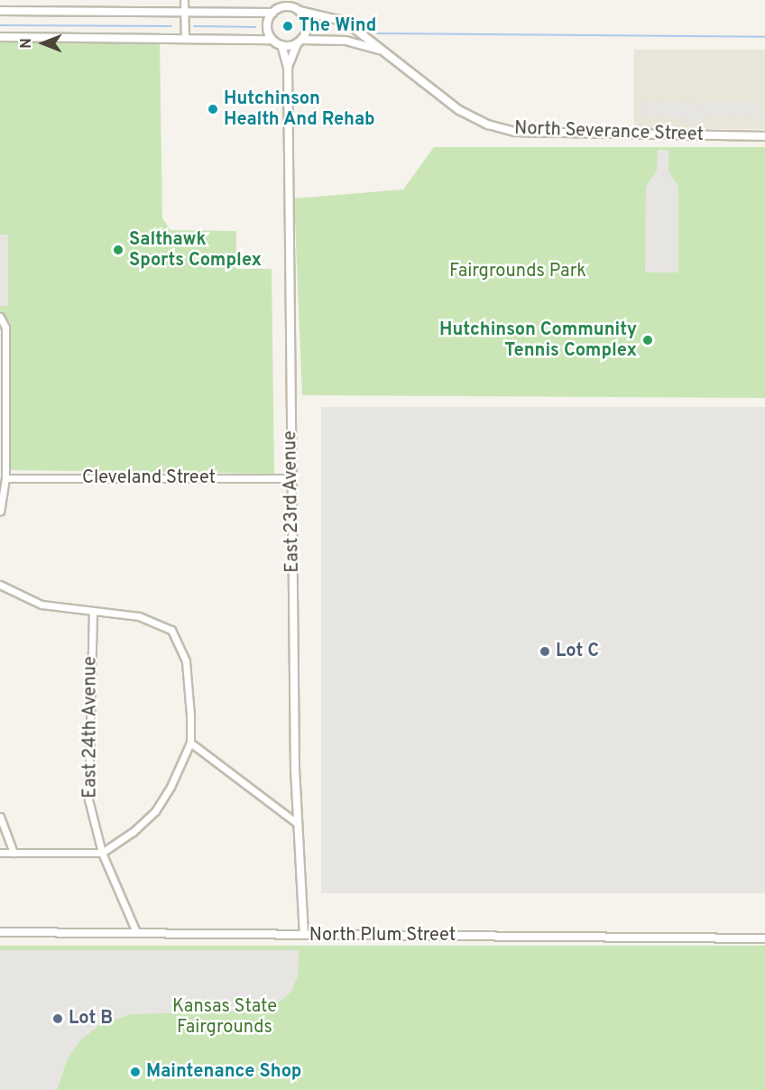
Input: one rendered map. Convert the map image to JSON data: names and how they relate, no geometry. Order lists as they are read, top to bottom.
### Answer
{
  "streets": {
    "street": [
      "North Severance Street",
      "Cleveland Street",
      "East 23rd Avenue",
      "East 24th Avenue",
      "North Plum Street"
    ]
  },
  "crossings": [
    ["North Severance Street", "East 23rd Avenue"],
    ["Cleveland Street", "East 23rd Avenue"],
    ["East 23rd Avenue", "North Plum Street"],
    ["East 24th Avenue", "North Plum Street"]
  ],
  "parks": ["Fairgrounds Park", "Kansas State Fairgrounds"],
  "places": [
    "The Wind",
    "Hutchinson Health And Rehab",
    "Salthawk Sports Complex",
    "Hutchinson Community Tennis Complex",
    "Lot C",
    "Lot B",
    "Maintenance Shop"
  ],
  "north": "left"
}
